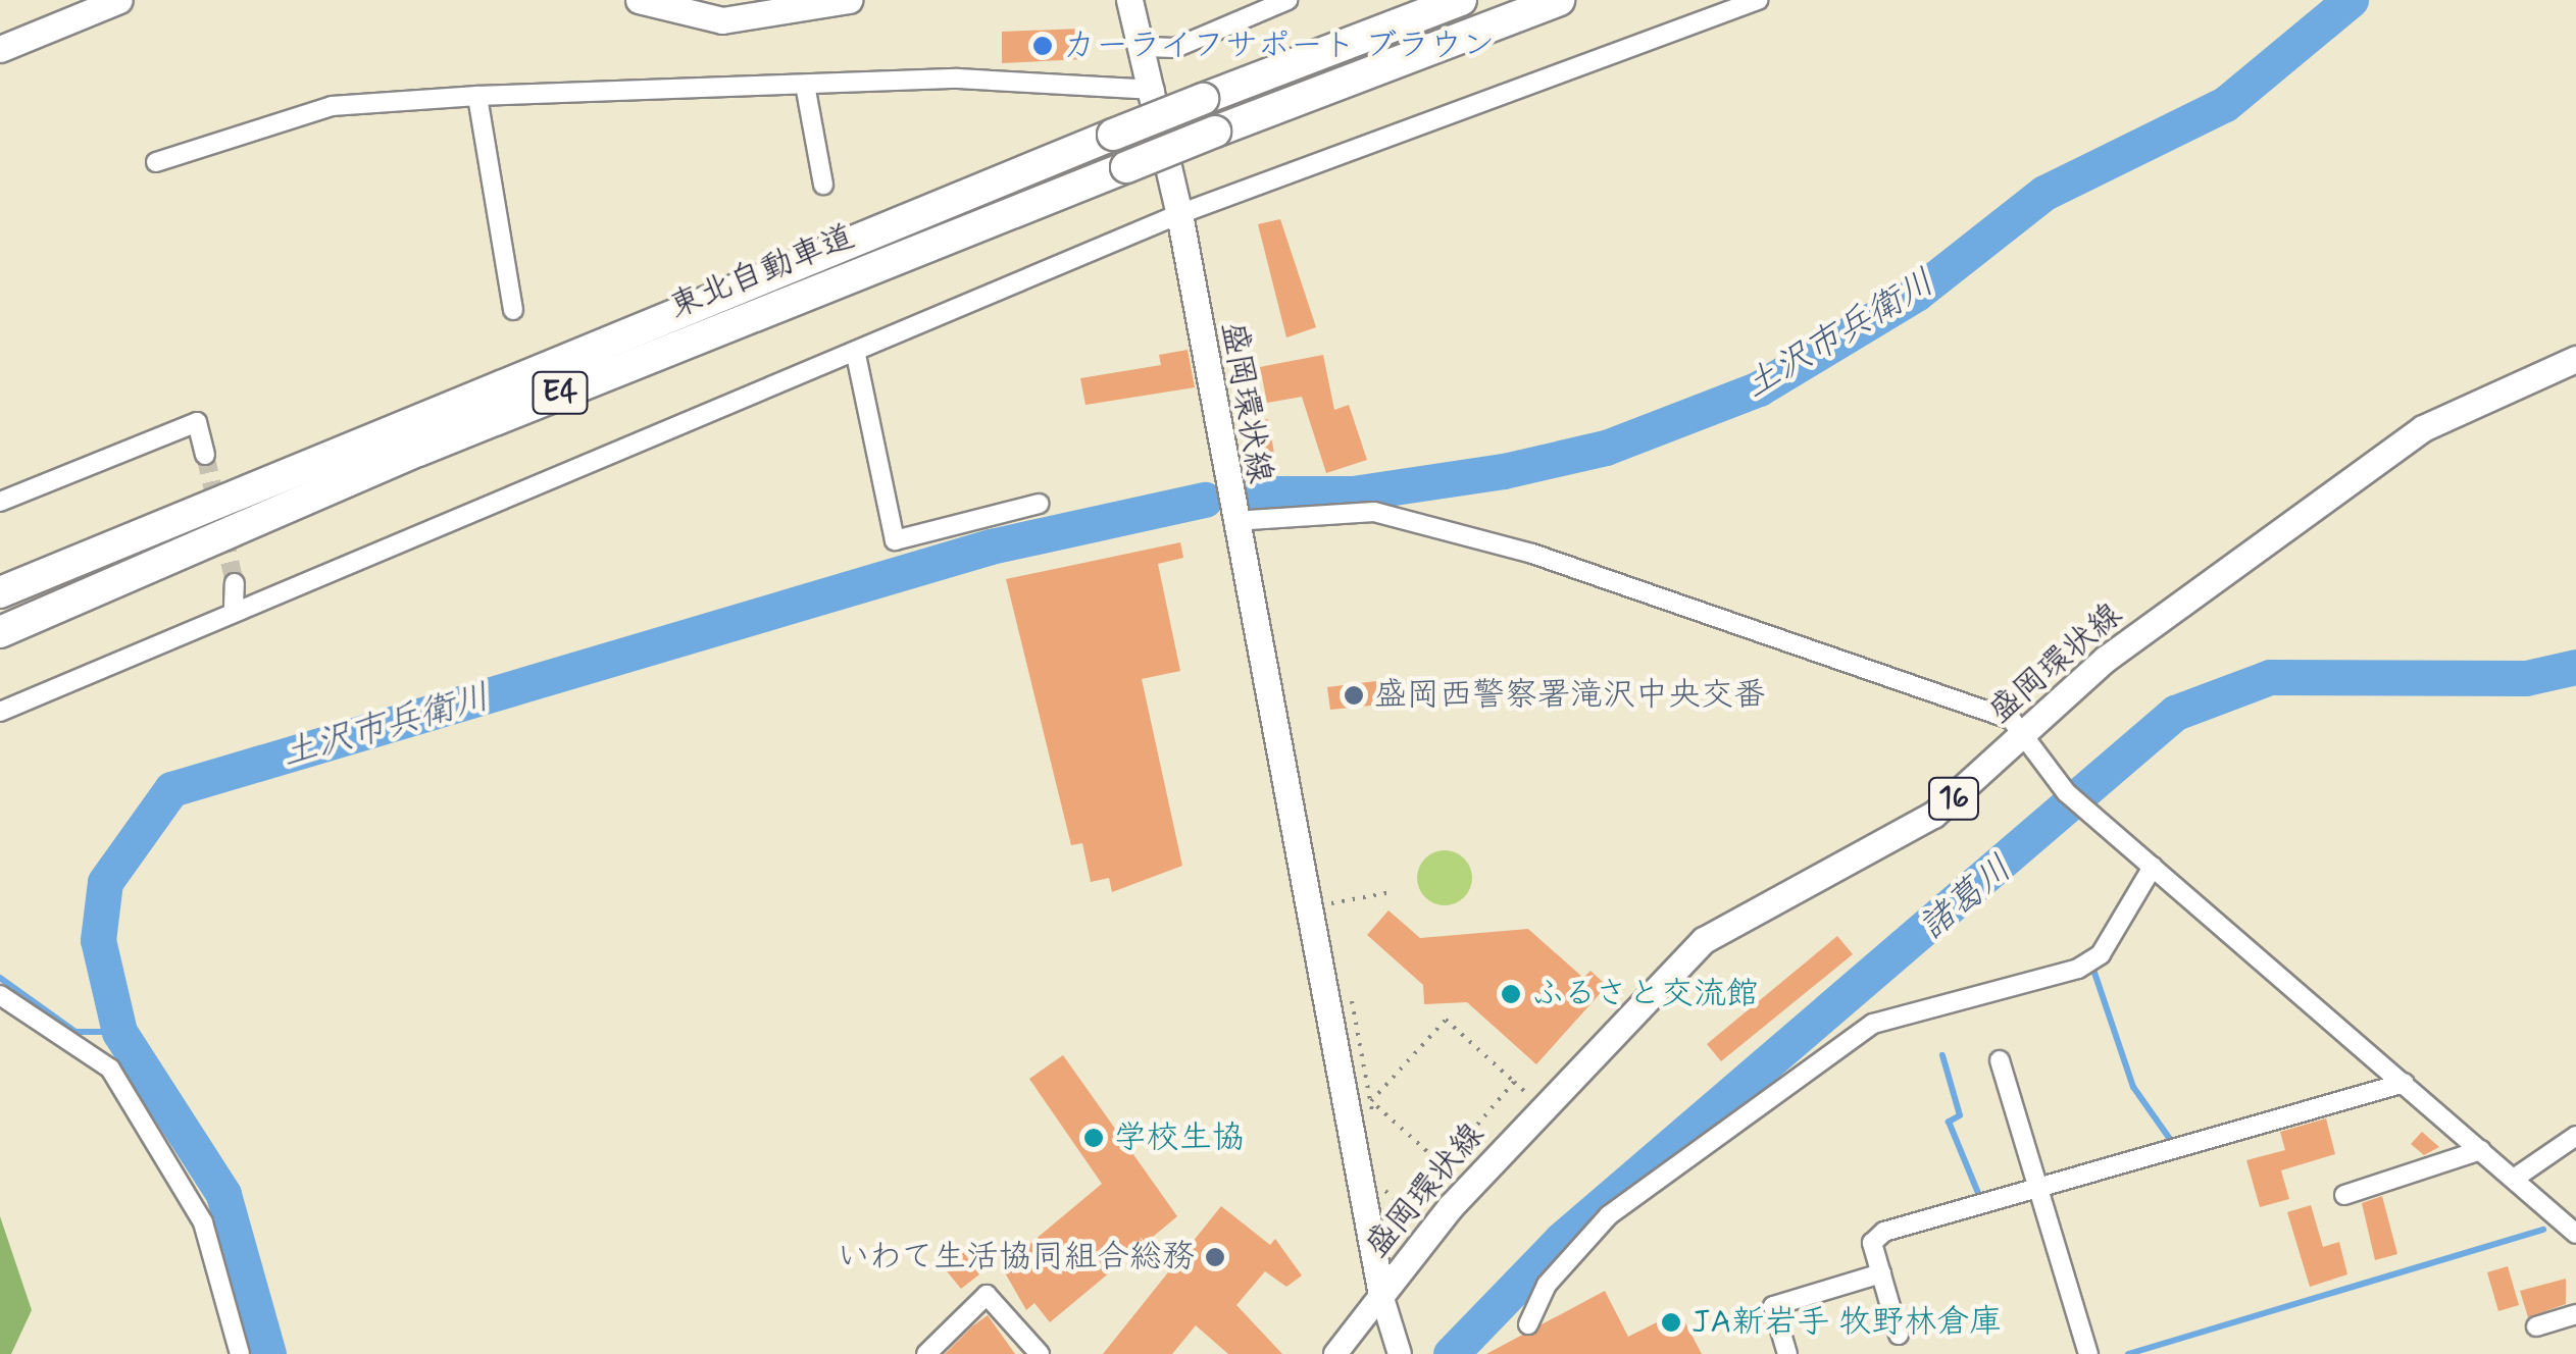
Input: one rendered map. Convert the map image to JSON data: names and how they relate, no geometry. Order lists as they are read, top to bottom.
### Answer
{
  "streets": {
    "highway": ["東北自動車道", "E4"],
    "main road": ["盛岡環状線", "16"]
  },
  "water": ["土沢市兵衛川", "諸葛川"],
  "places": [
    "カーライフサポート ブラウン",
    "盛岡西警察署滝沢中央交番",
    "ふるさと交流館",
    "学校生協",
    "いわて生活協同組合総務",
    "JA新岩手 牧野林倉庫"
  ]
}
